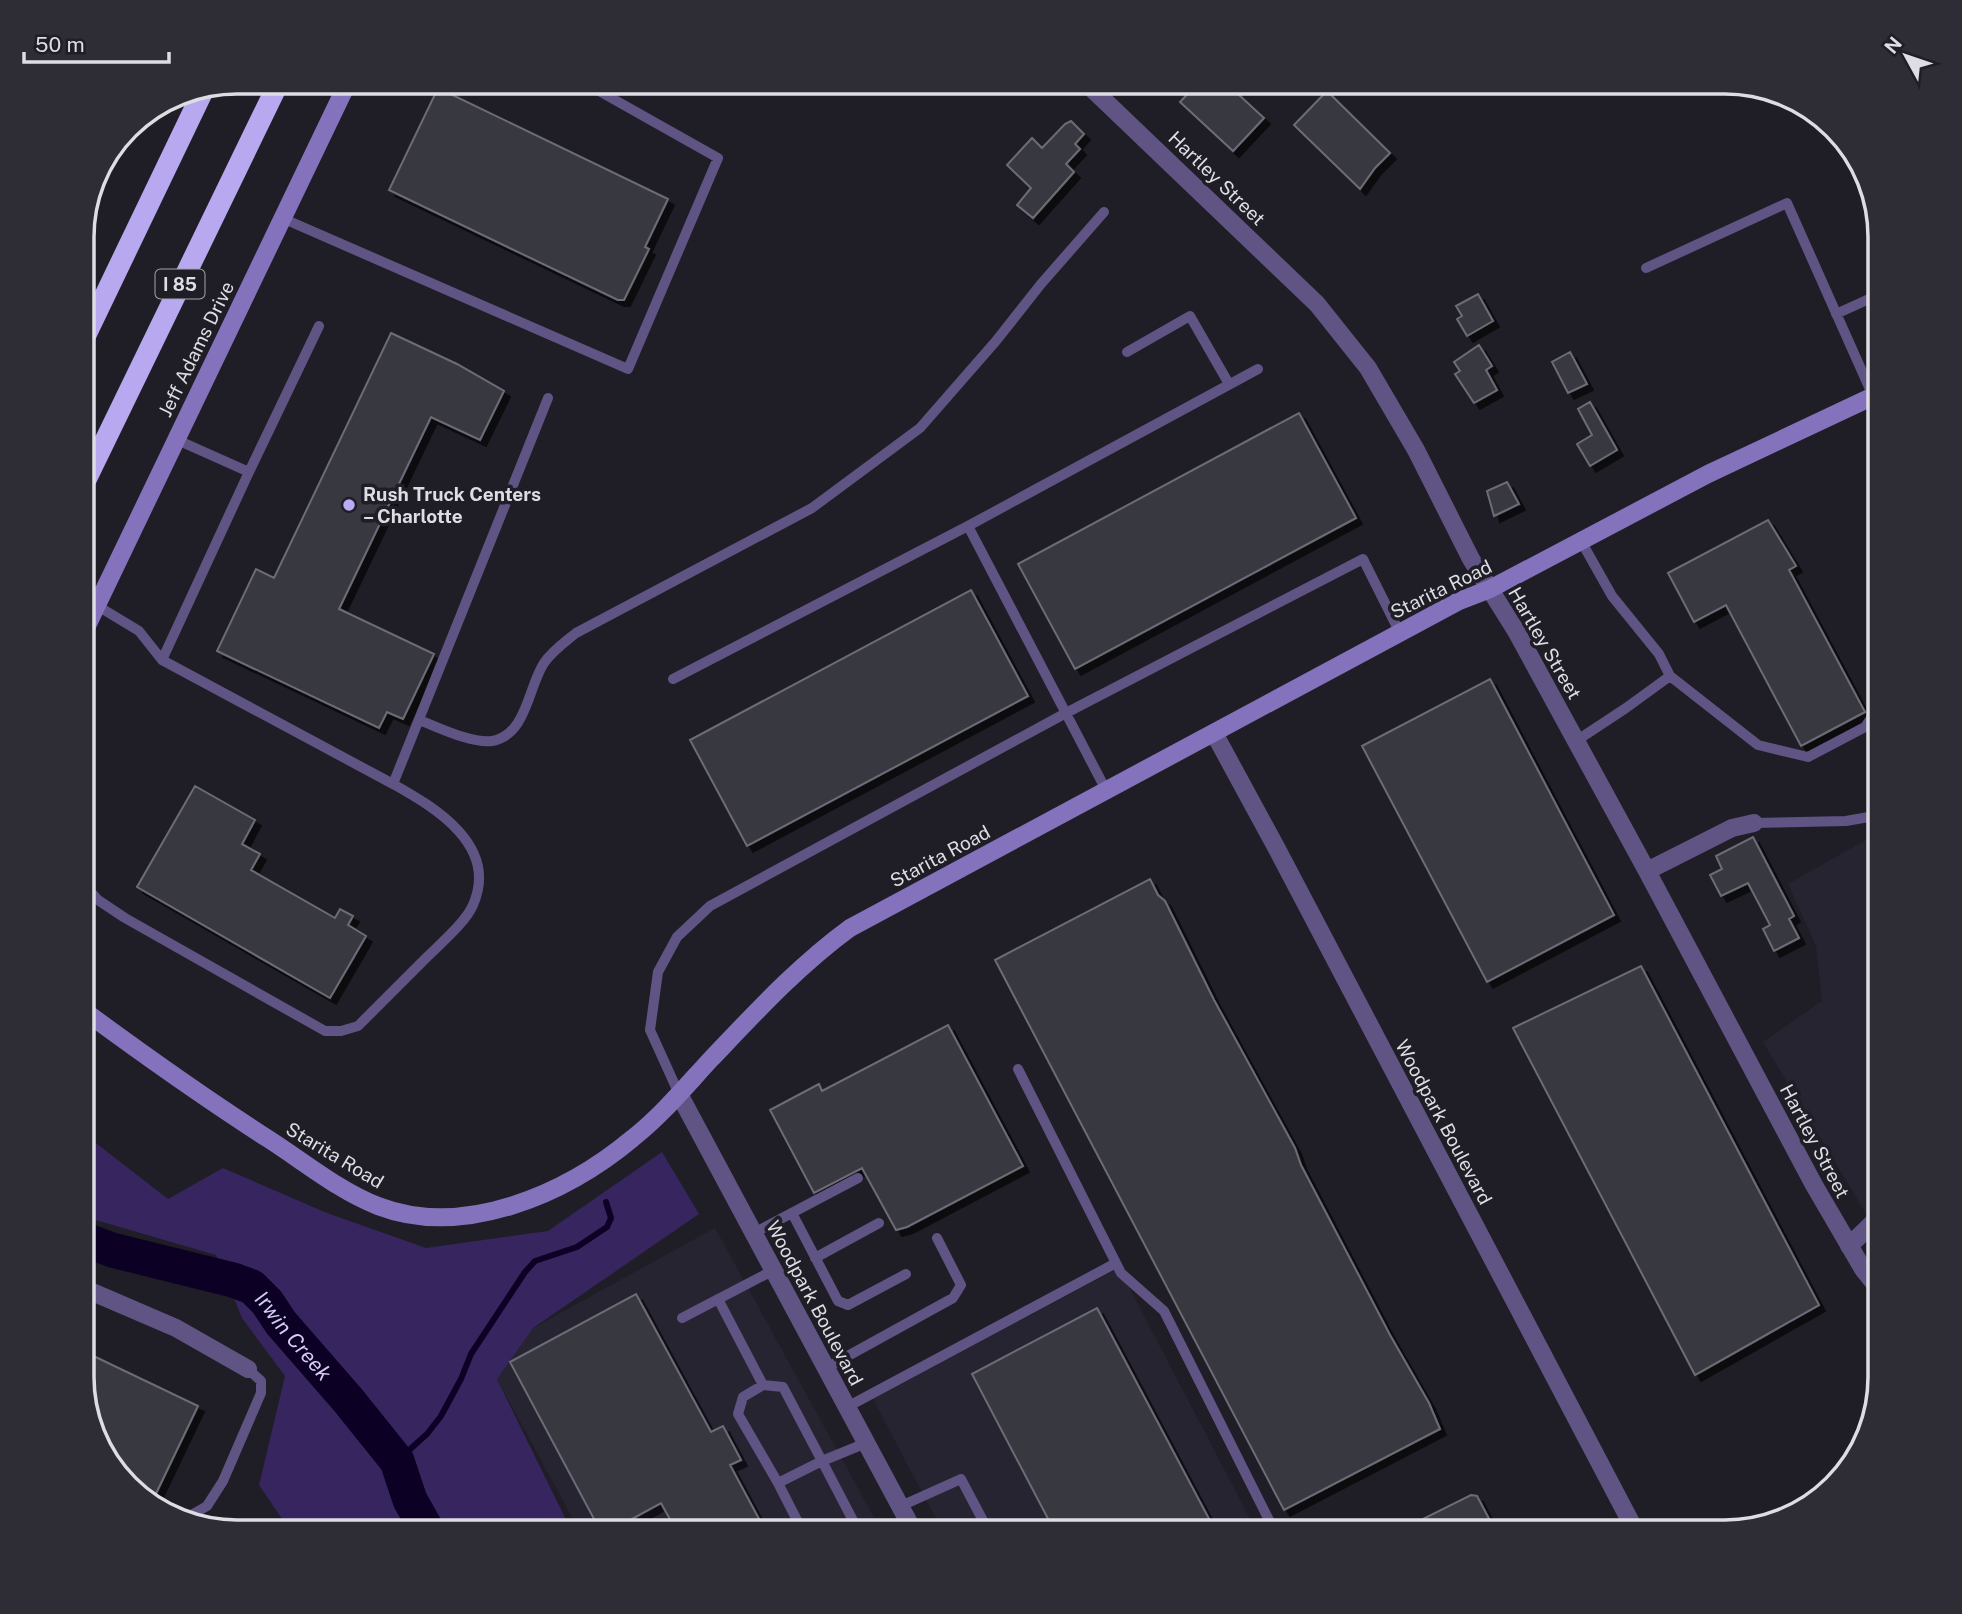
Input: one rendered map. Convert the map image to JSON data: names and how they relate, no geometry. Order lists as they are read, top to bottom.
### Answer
{
  "streets": {
    "highway": ["I 85"],
    "street": [
      "Hartley Street",
      "Jeff Adams Drive",
      "Starita Road",
      "Woodpark Boulevard"
    ]
  },
  "crossings": [
    ["Hartley Street", "Starita Road"],
    ["Starita Road", "Woodpark Boulevard"]
  ],
  "water": ["Irwin Creek"],
  "places": ["Rush Truck Centers – Charlotte"],
  "scale_bar": "50 m",
  "north": "top left"
}
